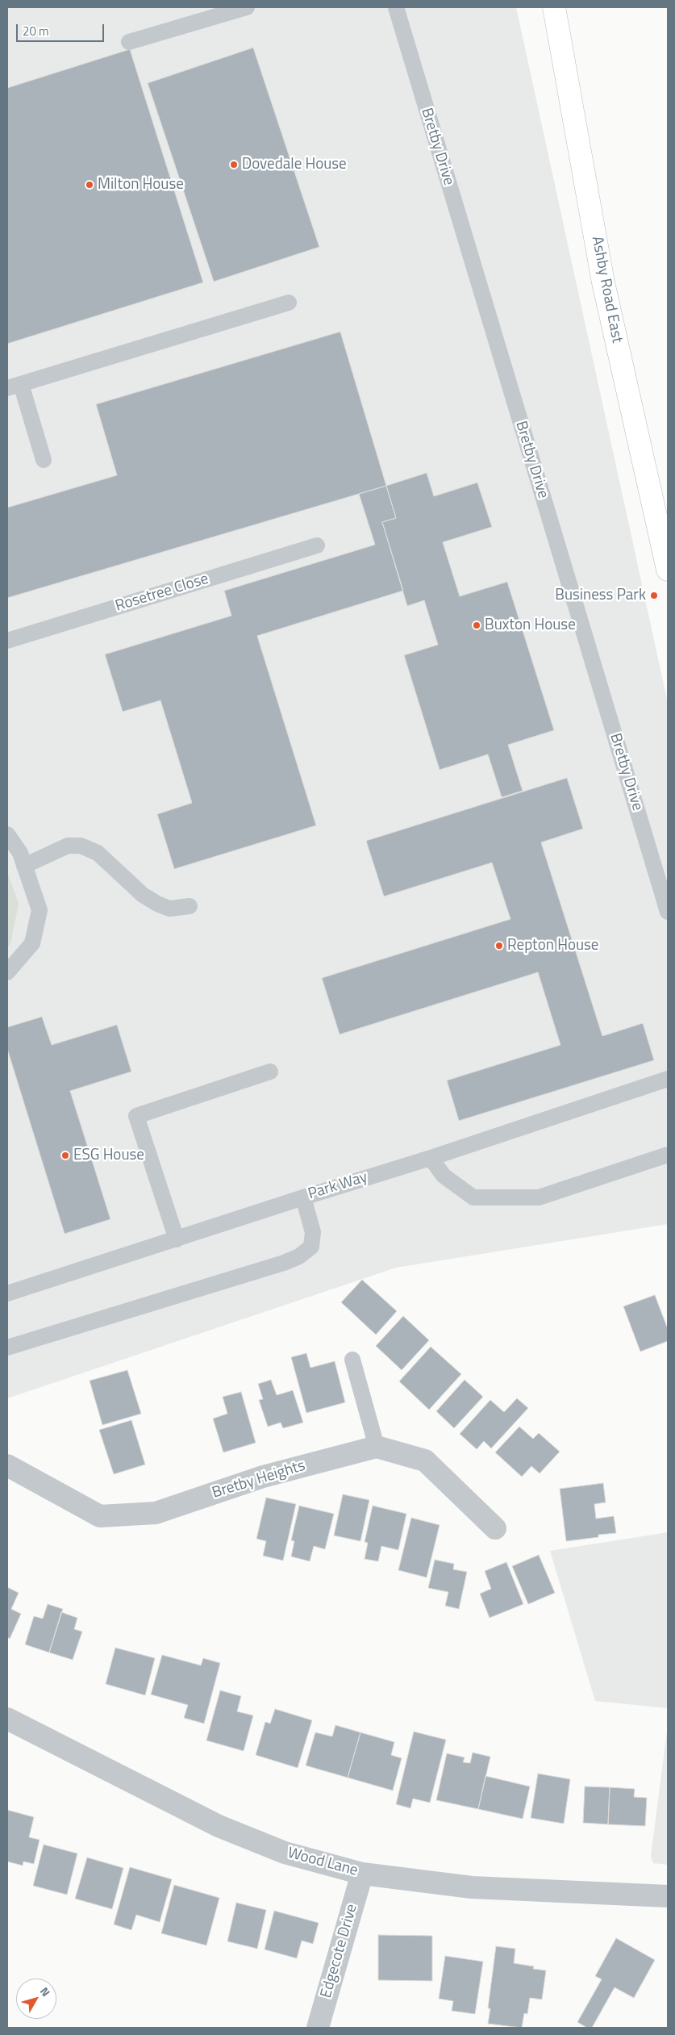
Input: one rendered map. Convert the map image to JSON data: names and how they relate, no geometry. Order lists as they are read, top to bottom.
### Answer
{
  "streets": {
    "highway": ["Ashby Road East"],
    "street": ["Bretby Heights", "Wood Lane", "Edgecote Drive"],
    "lane": ["Bretby Drive", "Rosetree Close", "Park Way"]
  },
  "crossings": [
    ["Wood Lane", "Edgecote Drive"]
  ],
  "places": [
    "Dovedale House",
    "Milton House",
    "Business Park",
    "Buxton House",
    "Repton House",
    "ESG House"
  ],
  "scale_bar": "20 m",
  "north": "top right"
}
